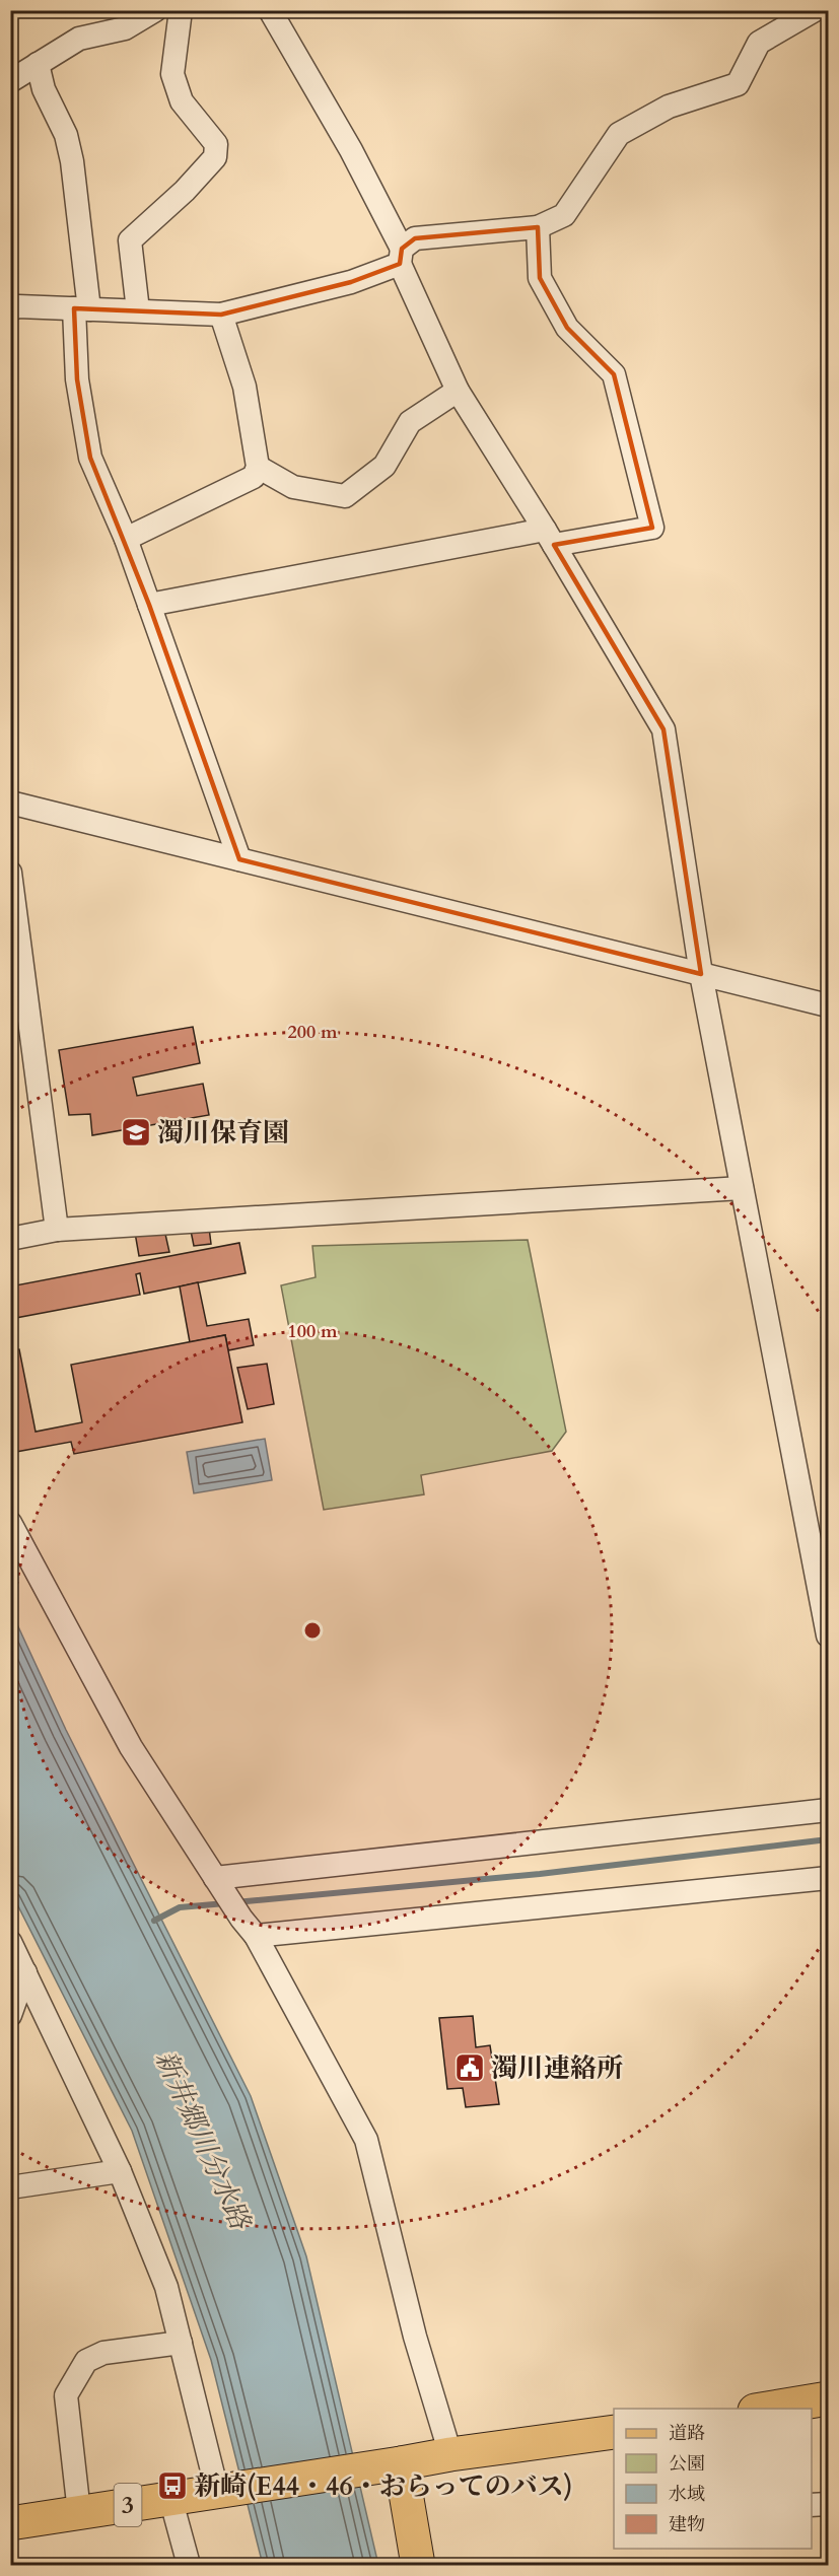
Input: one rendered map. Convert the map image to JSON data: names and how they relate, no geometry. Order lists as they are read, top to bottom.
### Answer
{
  "streets": {
    "main road": ["3"]
  },
  "water": ["新井郷川分水路"],
  "places": {
    "school or university": ["濁川保育園"],
    "public building": ["濁川連絡所"],
    "bus stop": ["新崎(E44・46・おらってのバス)"]
  },
  "legend": [
    "道路",
    "公園",
    "水域",
    "建物"
  ],
  "rings": ["200 m", "100 m"]
}
